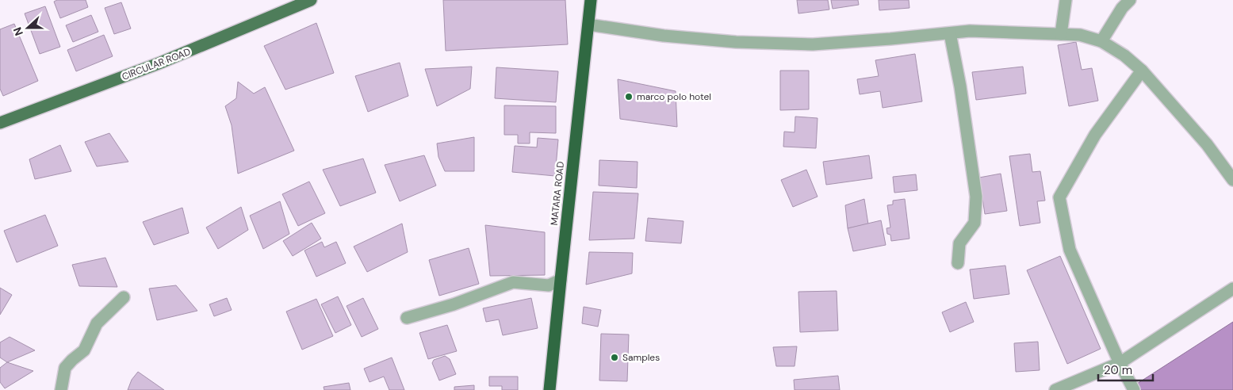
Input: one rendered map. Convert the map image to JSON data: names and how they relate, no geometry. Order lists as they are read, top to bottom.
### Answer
{
  "streets": {
    "highway": ["MATARA ROAD"],
    "main road": ["CIRCULAR ROAD"]
  },
  "places": ["marco polo hotel", "Samples"],
  "scale_bar": "20 m",
  "north": "left"
}
